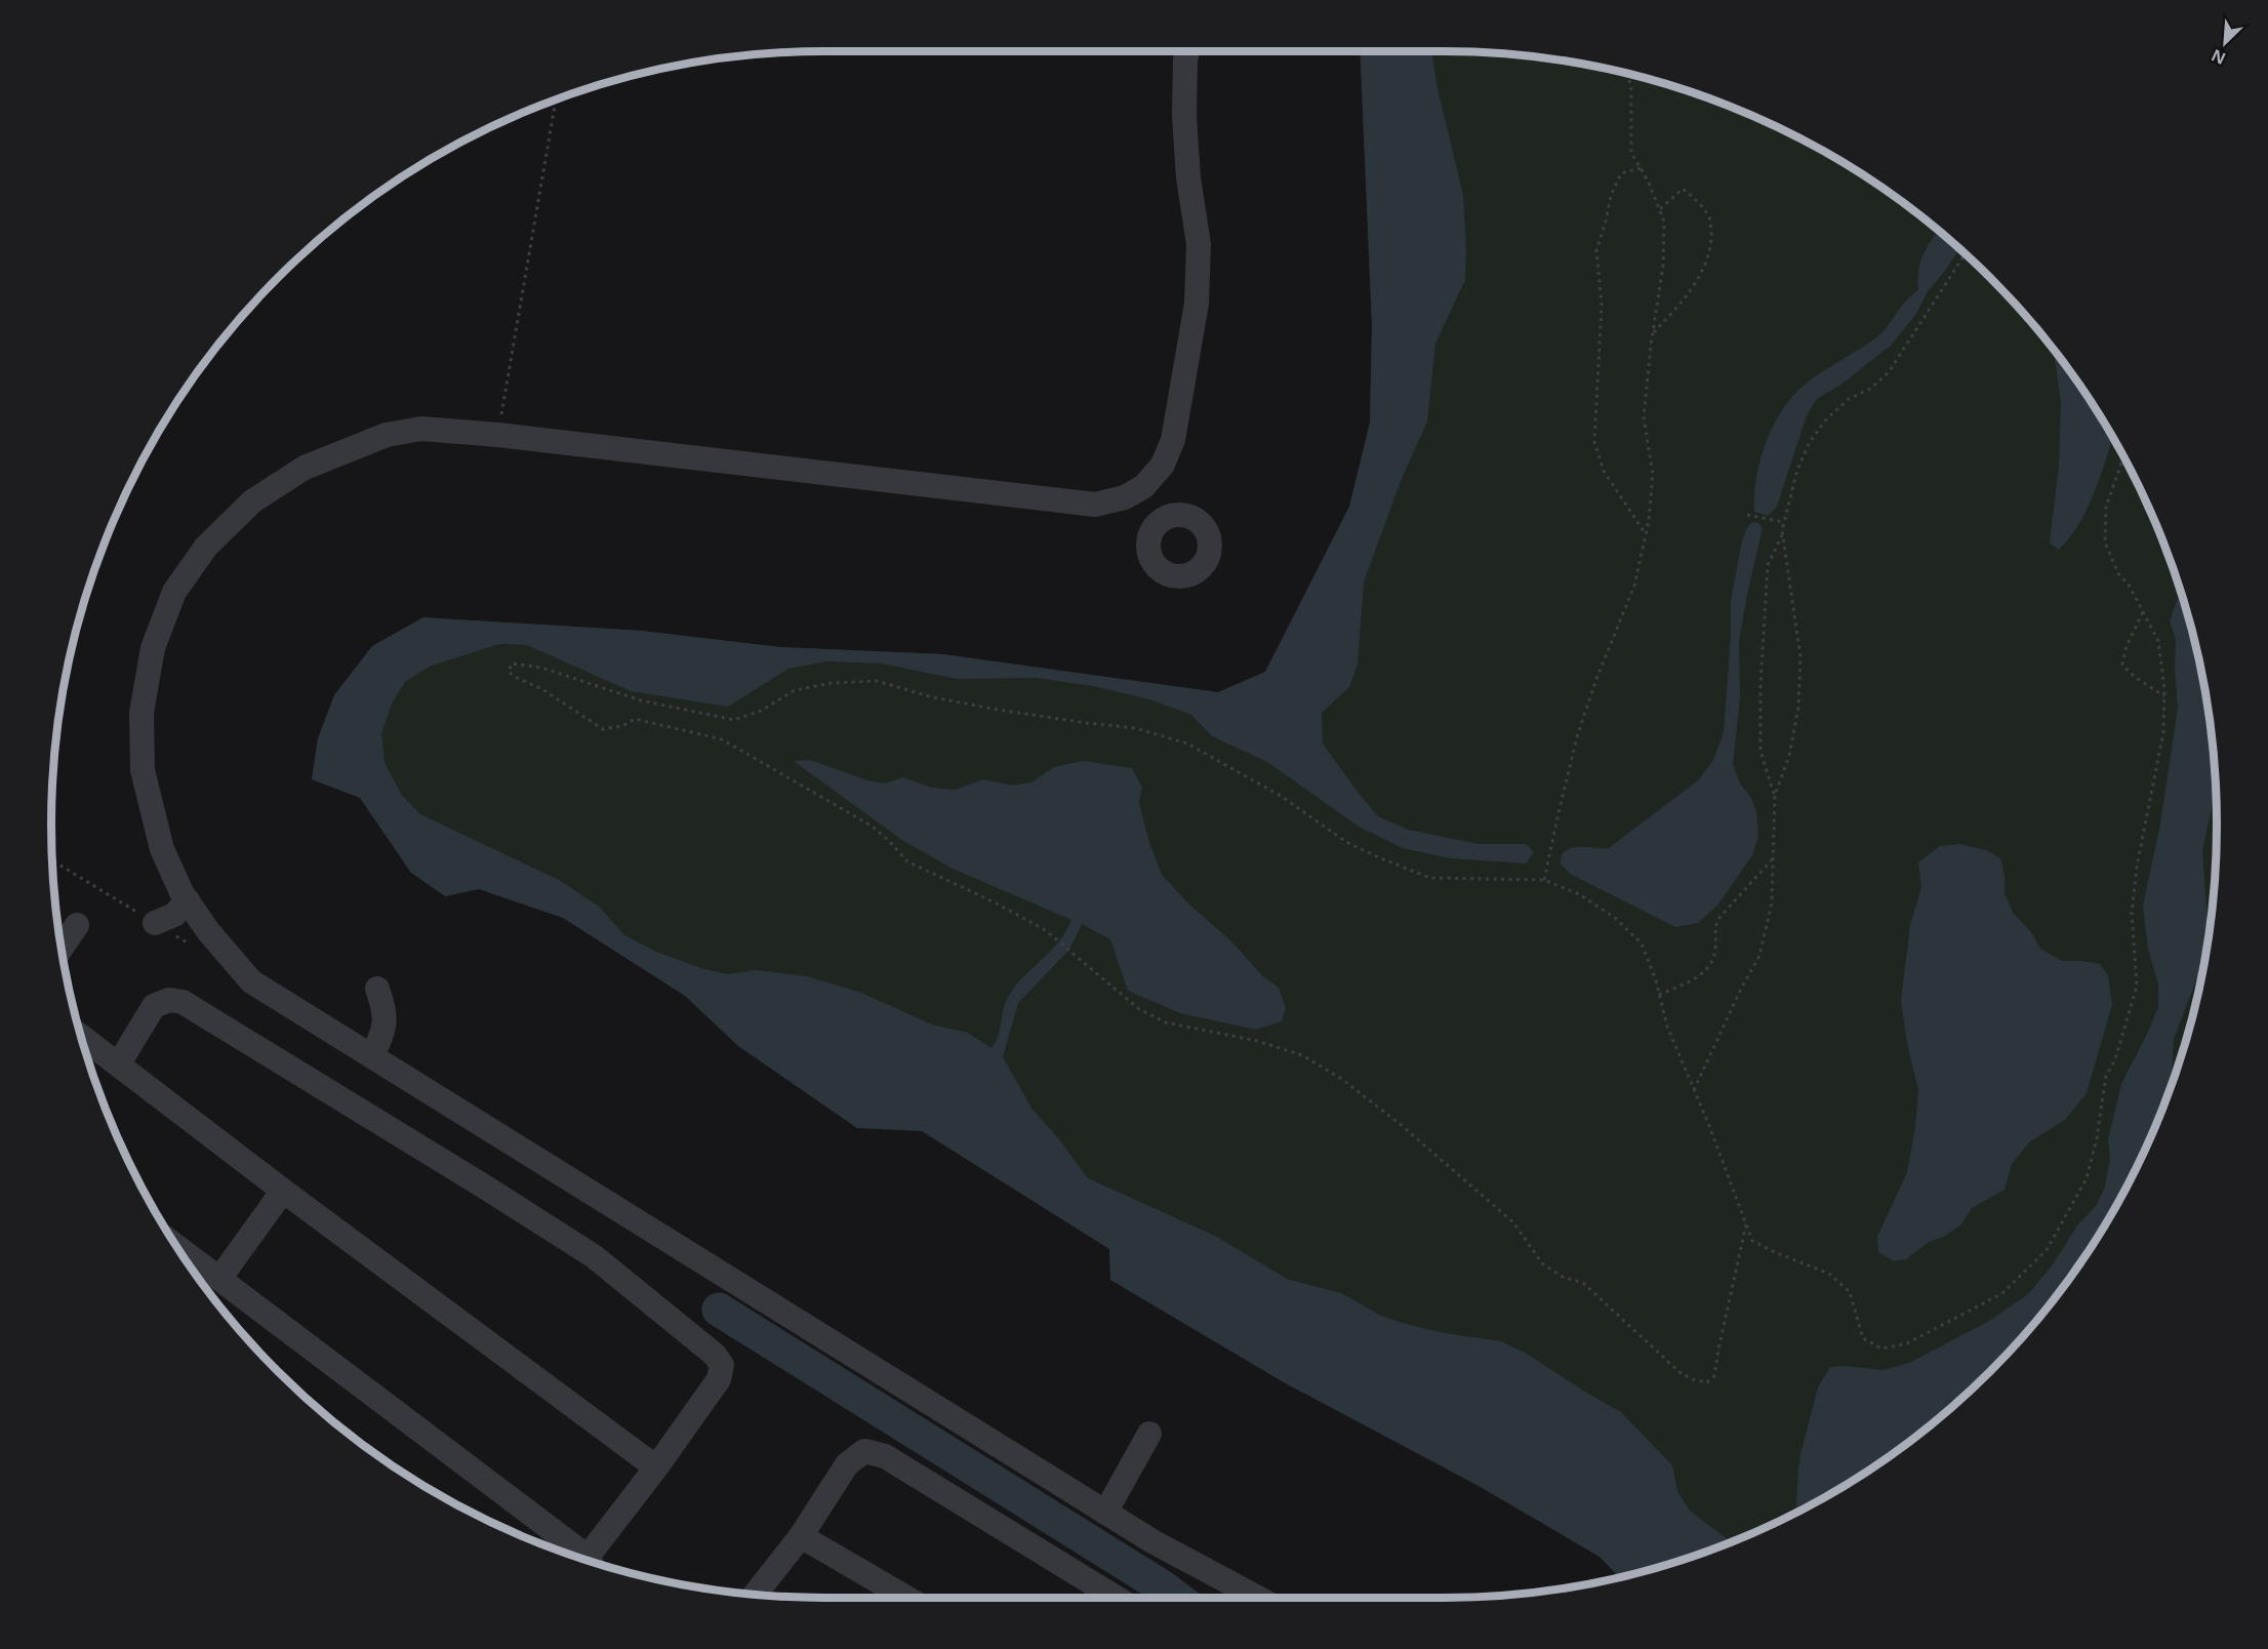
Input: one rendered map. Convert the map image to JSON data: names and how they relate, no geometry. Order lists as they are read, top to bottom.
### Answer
{
  "north": "bottom left"
}
